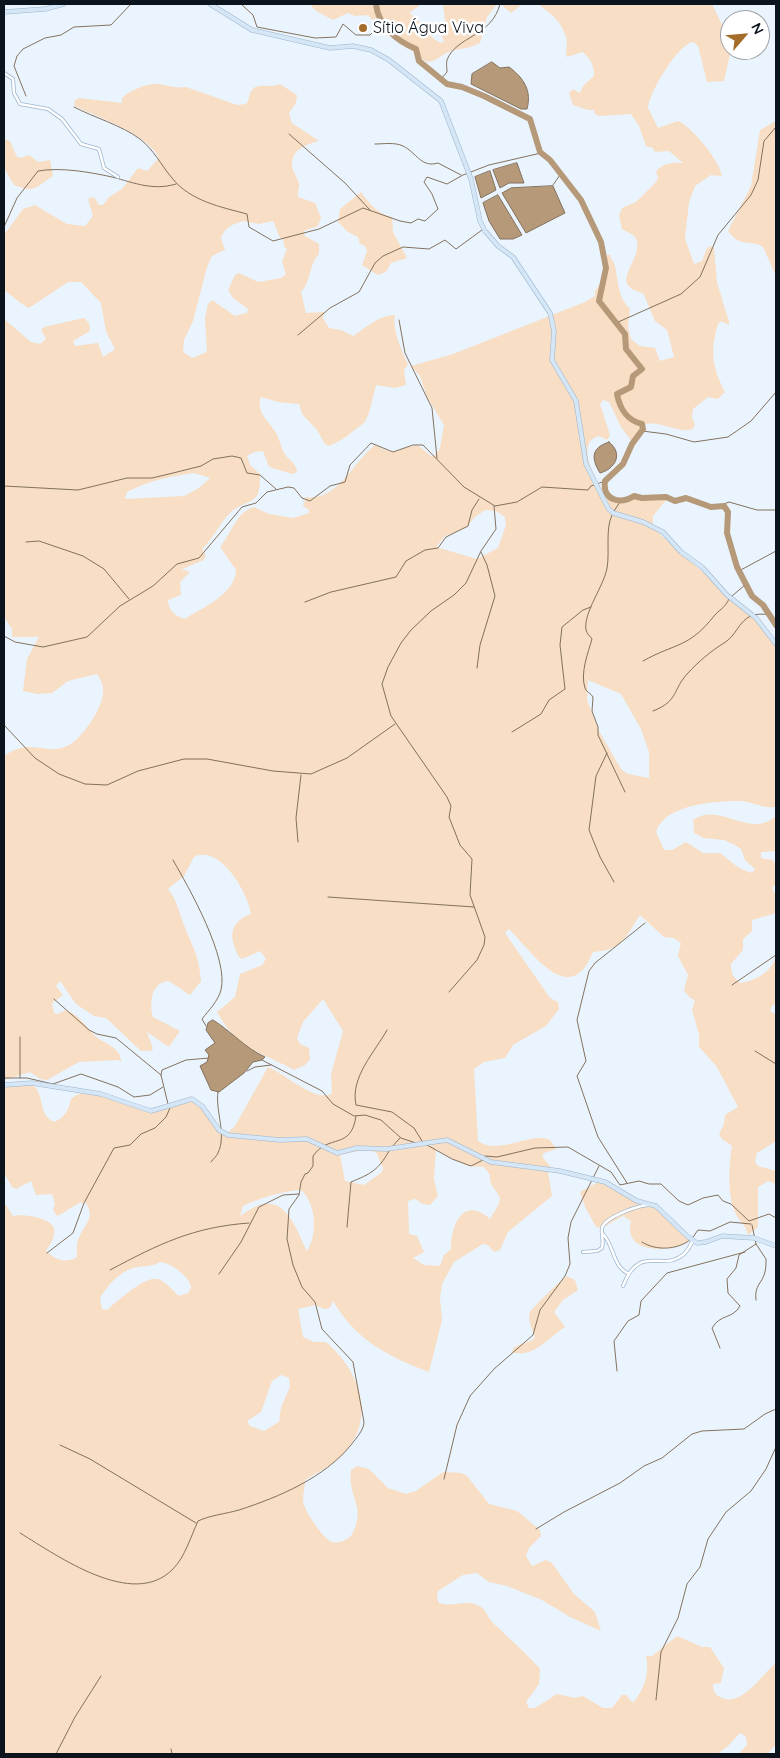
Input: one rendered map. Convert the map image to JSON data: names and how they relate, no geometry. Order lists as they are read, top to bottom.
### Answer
{
  "places": ["Sítio Água Viva"],
  "north": "top right"
}
